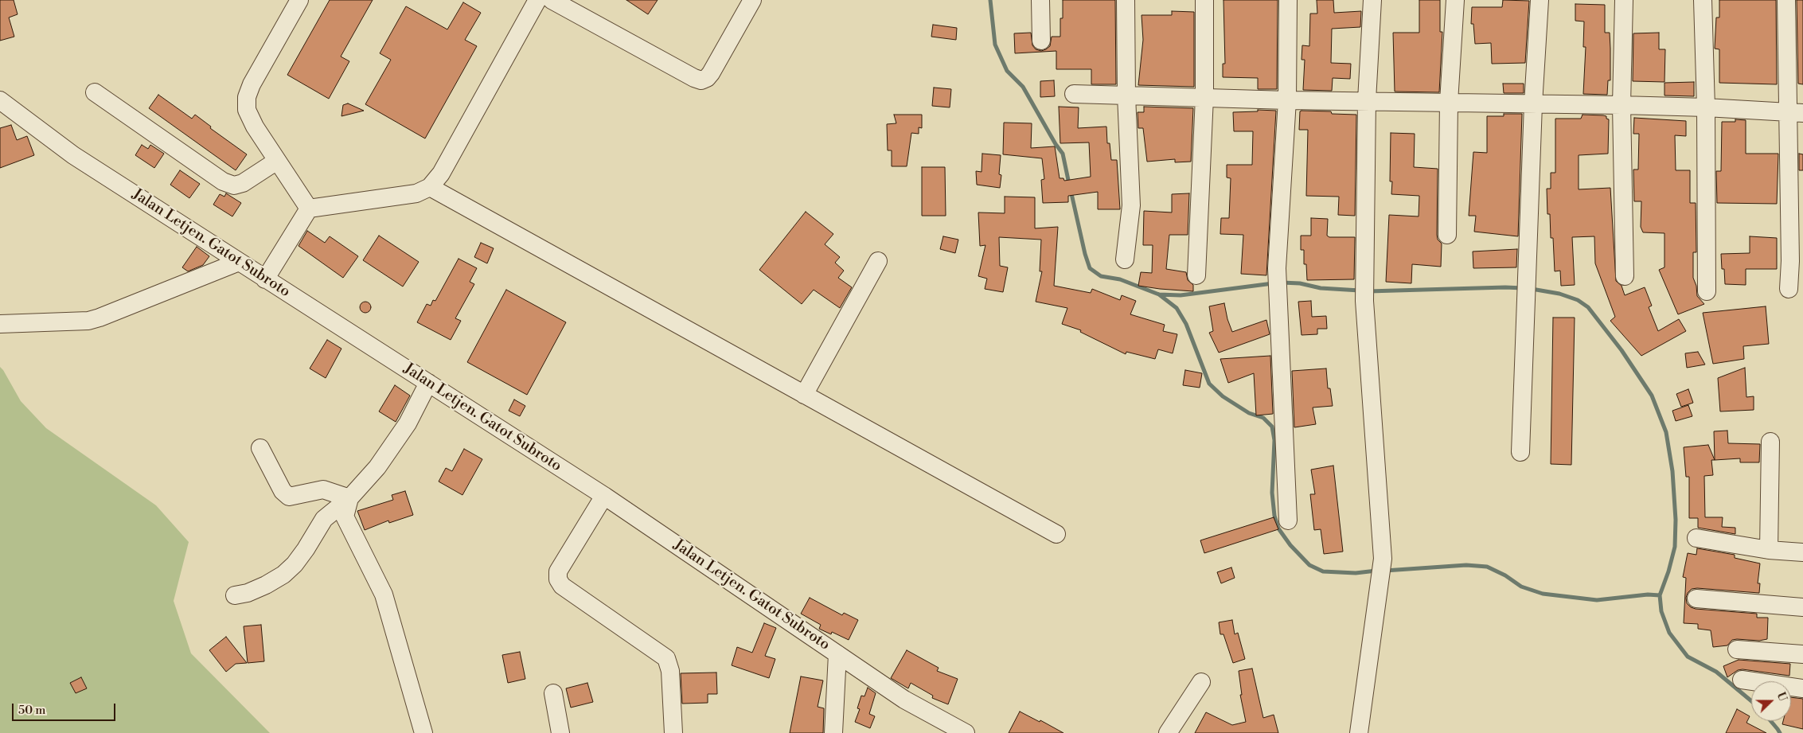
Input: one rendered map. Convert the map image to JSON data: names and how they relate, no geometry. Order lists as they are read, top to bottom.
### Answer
{
  "streets": {
    "street": ["Jalan Letjen. Gatot Subroto"]
  },
  "scale_bar": "50 m",
  "north": "right"
}
